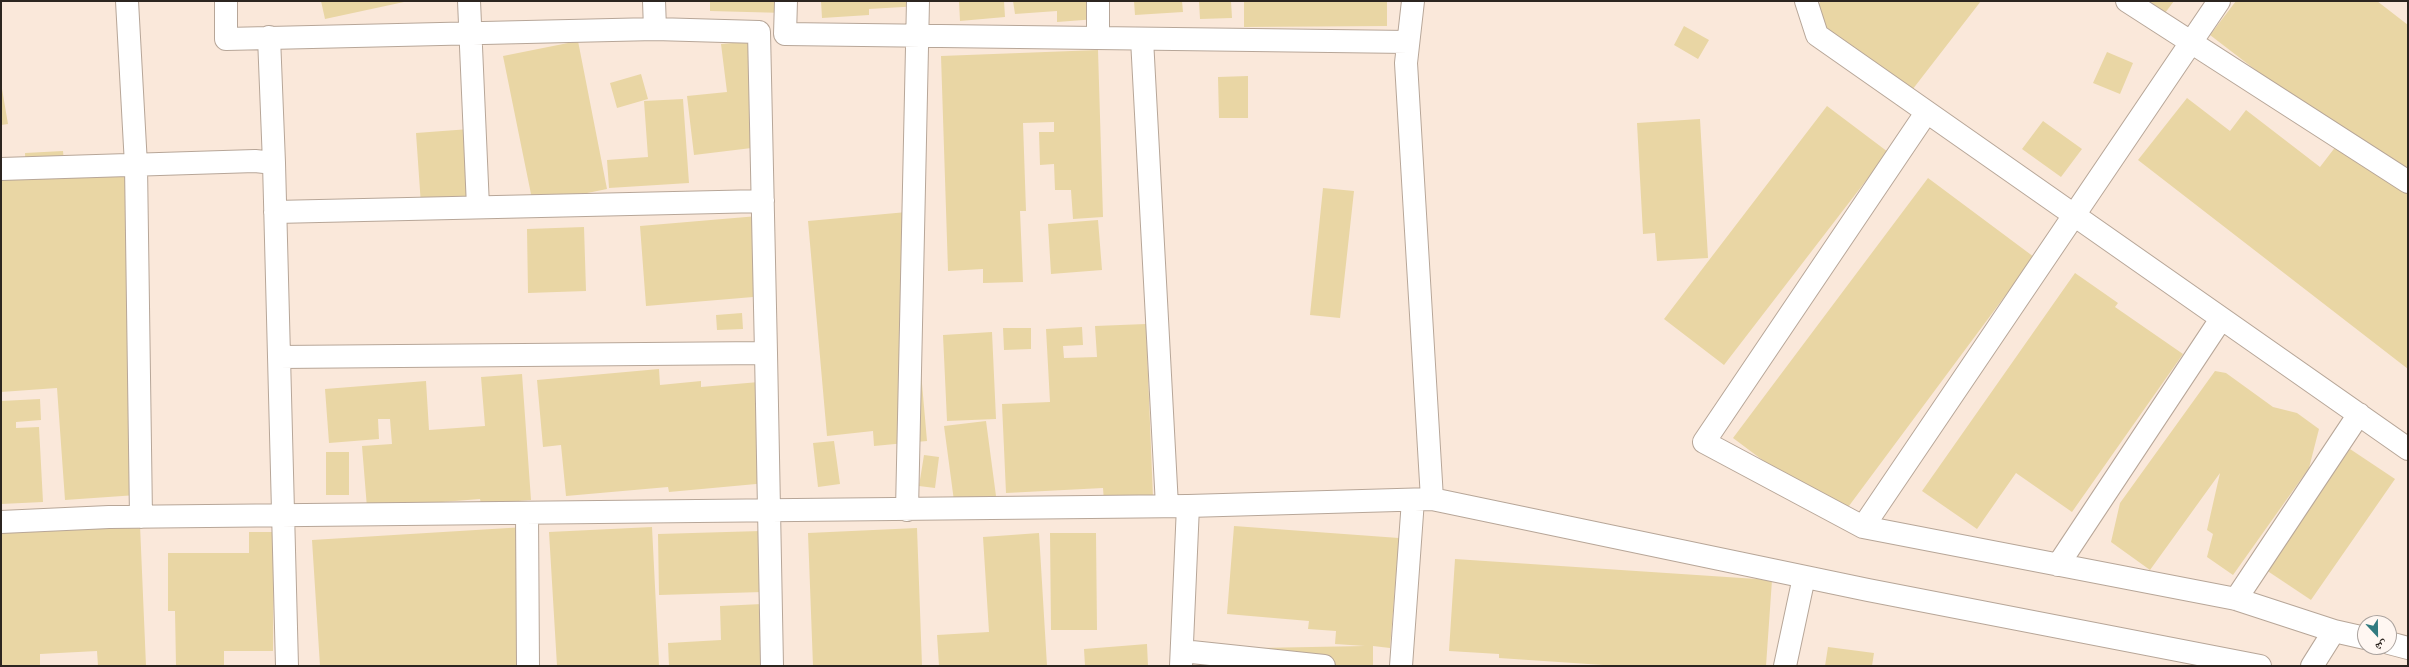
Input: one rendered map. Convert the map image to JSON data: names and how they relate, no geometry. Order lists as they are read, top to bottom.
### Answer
{
  "north": "bottom"
}
